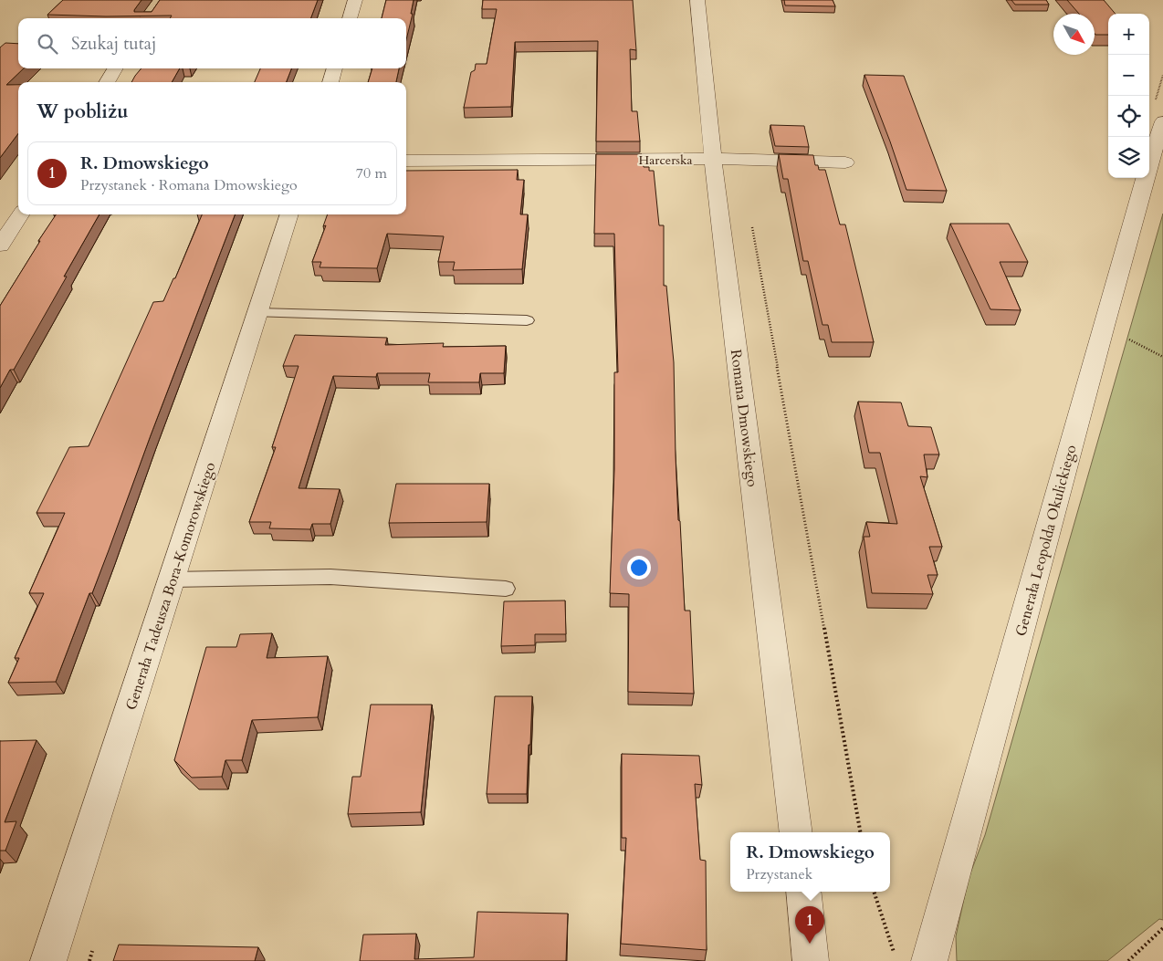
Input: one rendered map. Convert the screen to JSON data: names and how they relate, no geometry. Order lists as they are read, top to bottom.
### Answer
{
  "streets": {
    "street": [
      "Harcerska",
      "Romana Dmowskiego",
      "Generała Leopolda Okulickiego",
      "Generała Tadeusza Bora-Komorowskiego"
    ]
  },
  "crossings": [
    ["Harcerska", "Romana Dmowskiego"]
  ],
  "north": "bottom right",
  "page": {
    "map_buttons": ["+", "−"],
    "search": "Szukaj tutaj",
    "heading": "W pobliżu",
    "list": [
      {
        "mark": "1",
        "name": "R. Dmowskiego",
        "note": "Przystanek · Romana Dmowskiego",
        "value": "70 m"
      }
    ],
    "popup": ["R. Dmowskiego", "Przystanek"],
    "pins": "1"
  }
}
